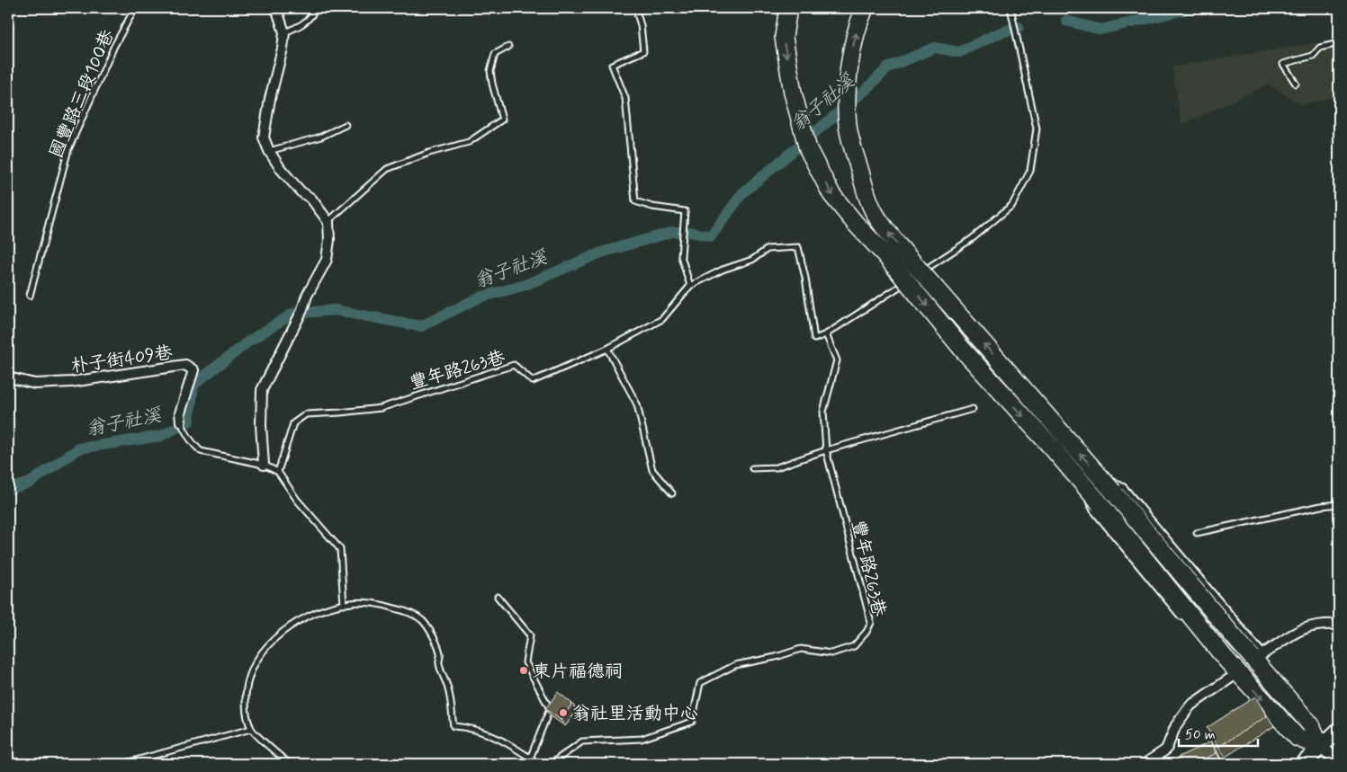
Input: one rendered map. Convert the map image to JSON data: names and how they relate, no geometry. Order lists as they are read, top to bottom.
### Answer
{
  "streets": {
    "street": ["朴子街409巷"],
    "lane": ["國豐路三段100巷", "豐年路263巷"]
  },
  "crossings": [
    ["朴子街409巷", "豐年路263巷"]
  ],
  "water": ["翁子社溪"],
  "places": ["東片福德祠", "翁社里活動中心"],
  "scale_bar": "50 m"
}
